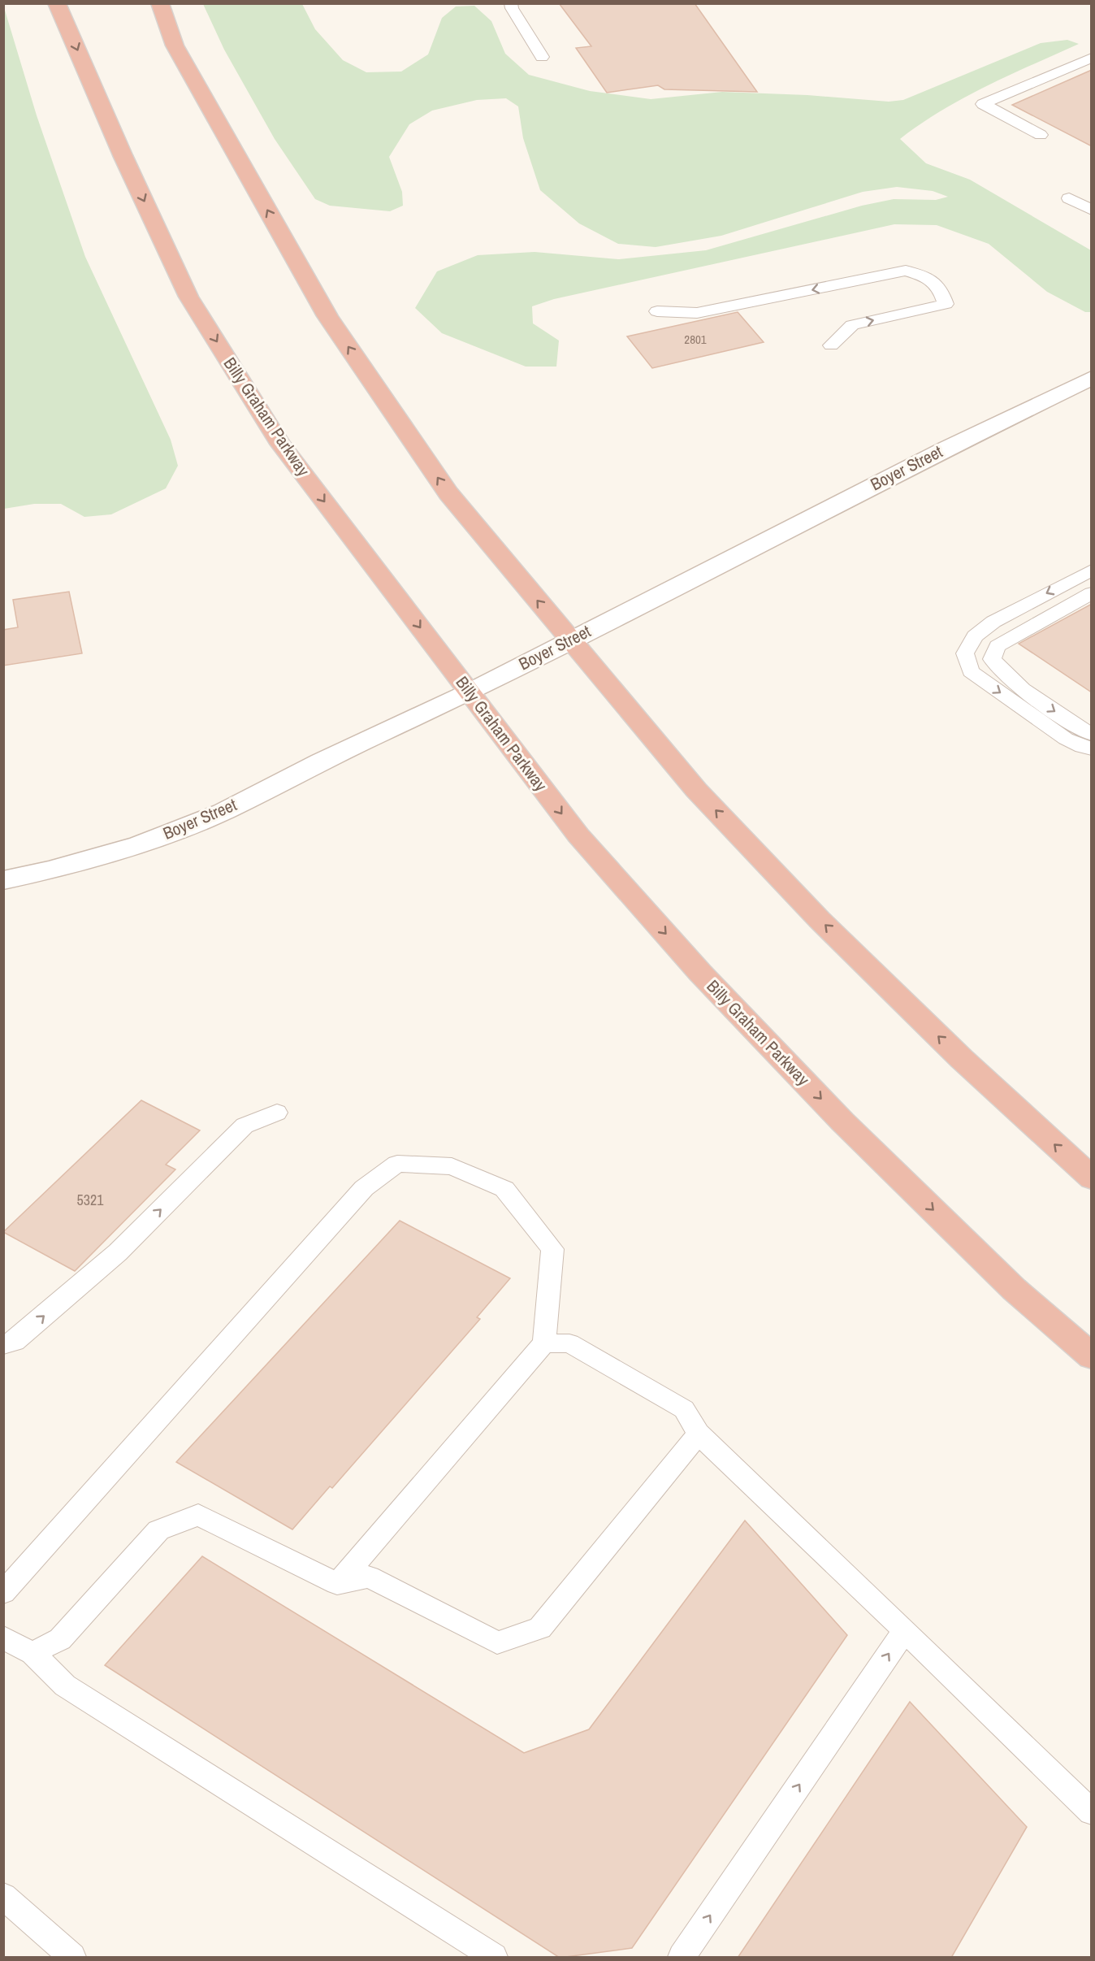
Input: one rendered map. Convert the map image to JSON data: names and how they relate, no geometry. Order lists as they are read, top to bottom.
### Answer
{
  "streets": {
    "highway": ["Billy Graham Parkway"],
    "main road": ["Boyer Street"]
  },
  "crossings": [
    ["Billy Graham Parkway", "Boyer Street"]
  ],
  "house_numbers": ["2801", "5321"]
}
